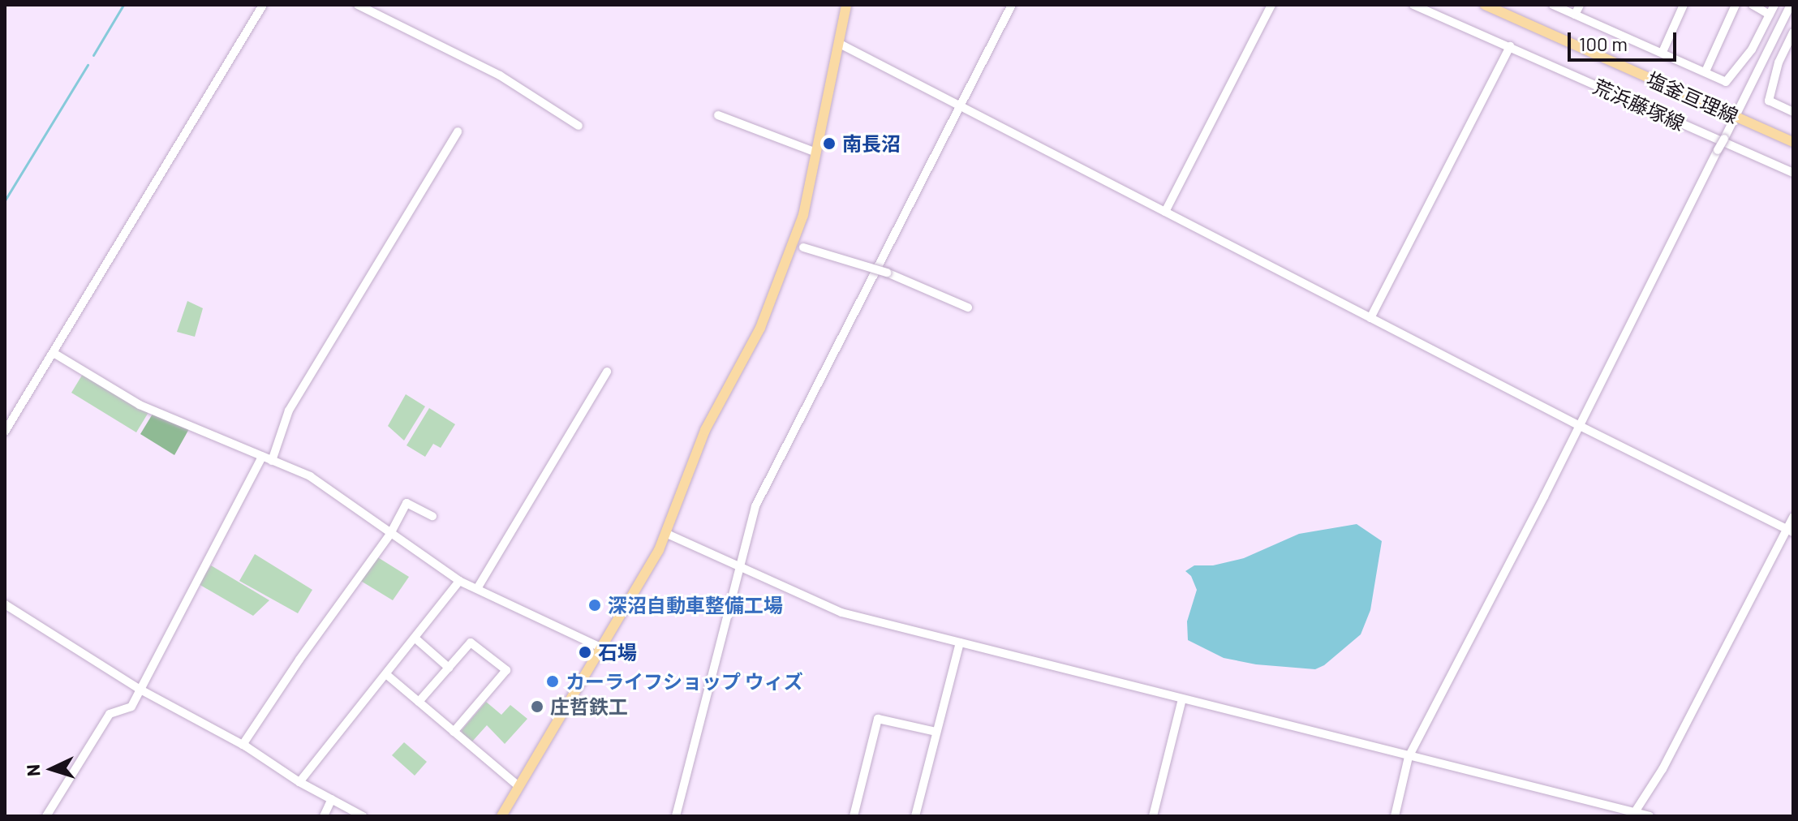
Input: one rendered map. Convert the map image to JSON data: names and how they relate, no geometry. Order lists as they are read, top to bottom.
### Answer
{
  "streets": {
    "main road": ["塩釜亘理線"],
    "street": ["荒浜藤塚線"]
  },
  "places": [
    "南長沼",
    "深沼自動車整備工場",
    "石場",
    "カーライフショップ ウィズ",
    "庄哲鉄工"
  ],
  "scale_bar": "100 m",
  "north": "left"
}
